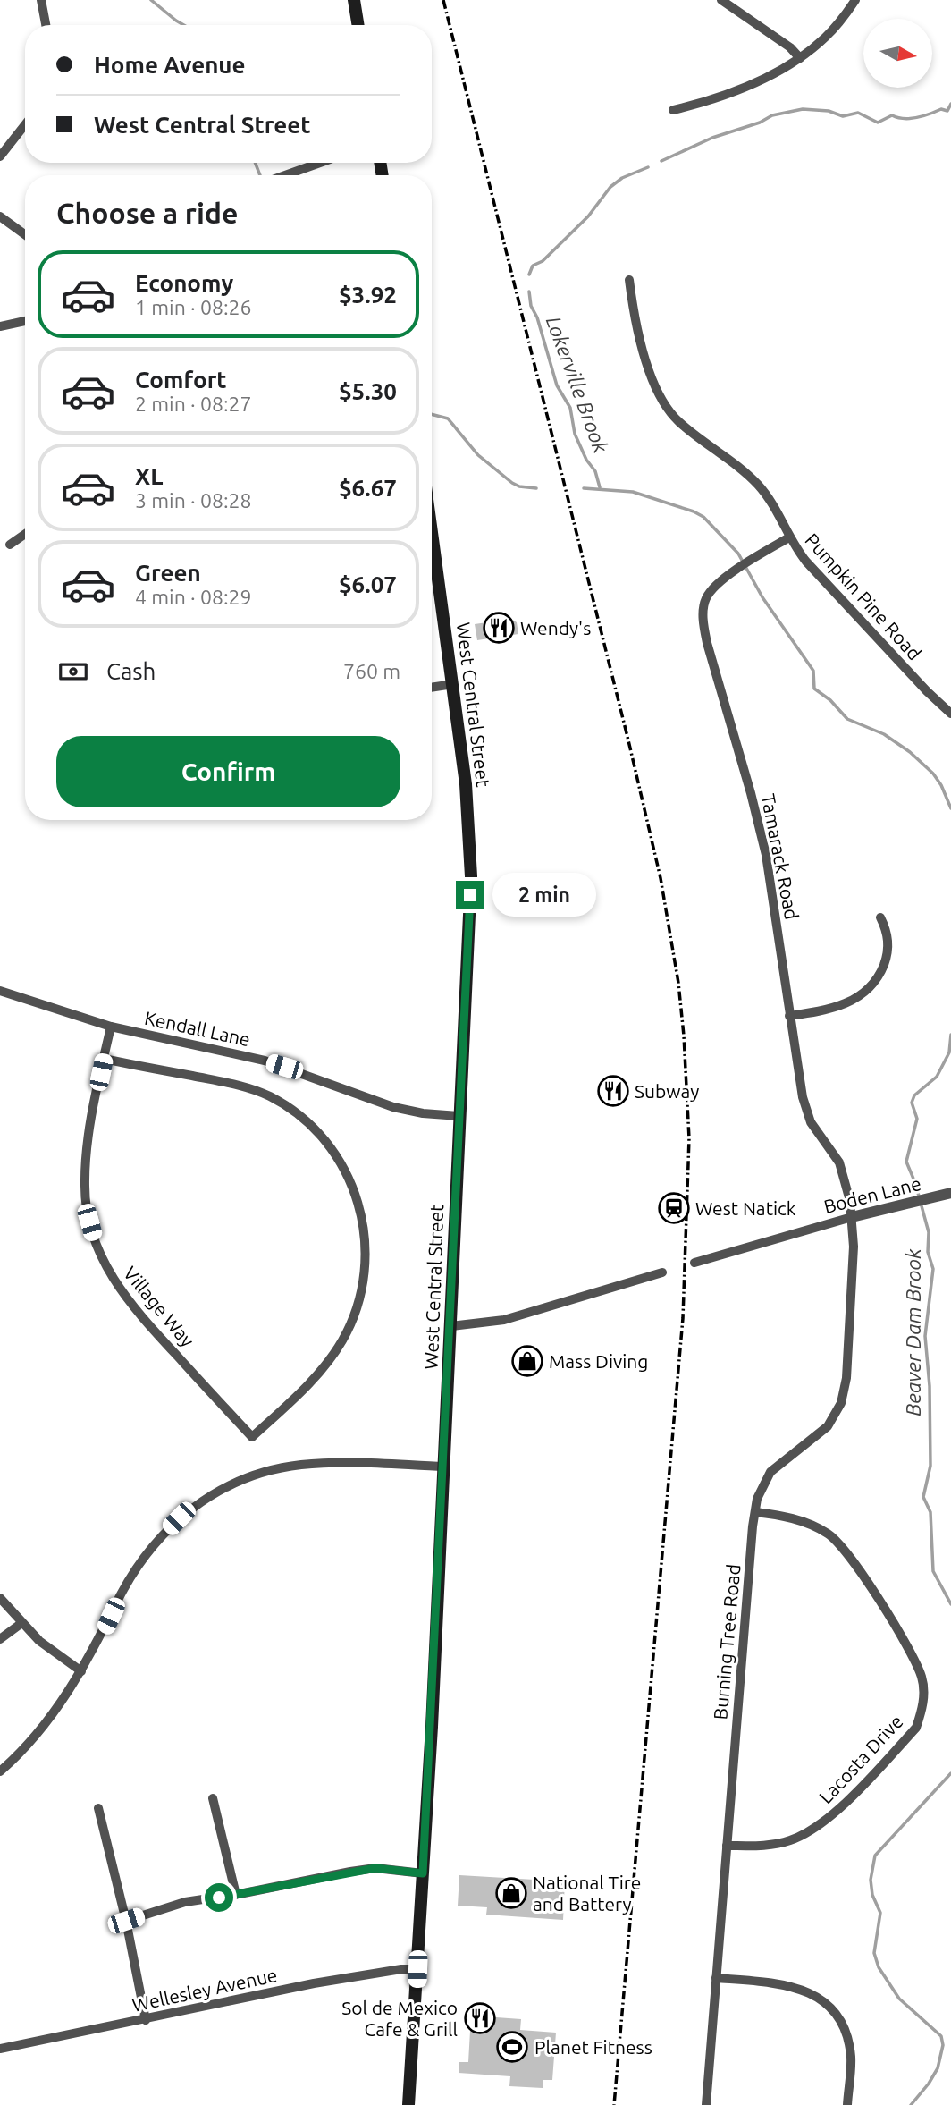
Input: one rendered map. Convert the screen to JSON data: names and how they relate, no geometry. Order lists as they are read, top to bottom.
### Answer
{
  "streets": {
    "main road": ["West Central Street"],
    "street": [
      "Pumpkin Pine Road",
      "Tamarack Road",
      "Kendall Lane",
      "Boden Lane",
      "Village Way",
      "Burning Tree Road",
      "Lacosta Drive",
      "Wellesley Avenue"
    ]
  },
  "crossings": [
    ["Pumpkin Pine Road", "Tamarack Road"],
    ["West Central Street", "Kendall Lane"],
    ["West Central Street", "Wellesley Avenue"],
    ["Tamarack Road", "Boden Lane"],
    ["Tamarack Road", "Burning Tree Road"],
    ["Kendall Lane", "Village Way"],
    ["Boden Lane", "Burning Tree Road"],
    ["Burning Tree Road", "Lacosta Drive"]
  ],
  "water": ["Lokerville Brook", "Beaver Dam Brook"],
  "places": {
    "restaurant": ["Wendy's", "Subway", "Sol de Mexico Cafe & Grill"],
    "station": ["West Natick"],
    "shop": ["Mass Diving", "National Tire and Battery"],
    "sports": ["Planet Fitness"]
  },
  "north": "right",
  "page": {
    "banner": ["Home Avenue", "West Central Street"],
    "heading": "Choose a ride",
    "list": [
      {
        "name": "Economy",
        "note": "1 min · 08:26",
        "value": "$3.92"
      },
      {
        "name": "Comfort",
        "note": "2 min · 08:27",
        "value": "$5.30"
      },
      {
        "name": "XL",
        "note": "3 min · 08:28",
        "value": "$6.67"
      },
      {
        "name": "Green",
        "note": "4 min · 08:29",
        "value": "$6.07"
      }
    ],
    "pay": ["Cash", "760 m"],
    "buttons": "Confirm",
    "bubble": "2 min"
  }
}
